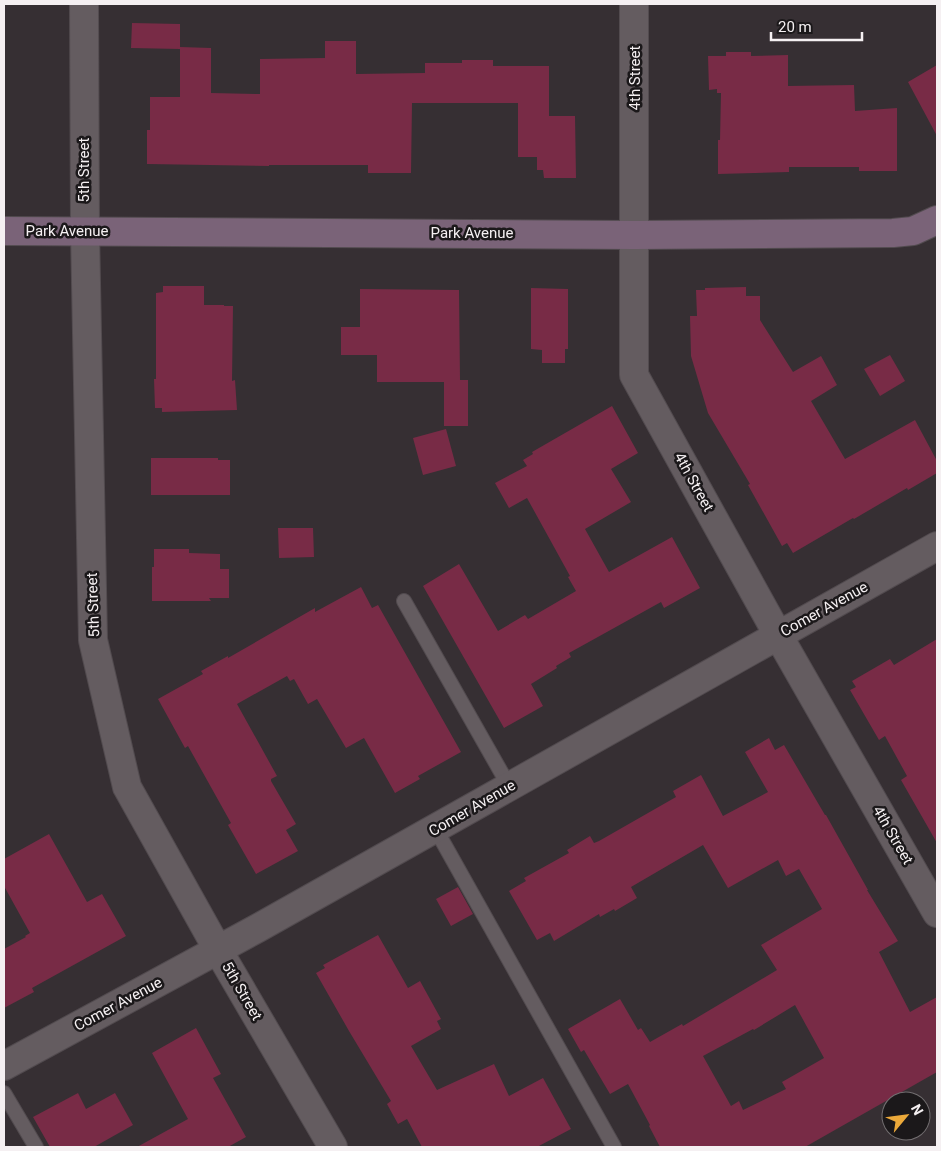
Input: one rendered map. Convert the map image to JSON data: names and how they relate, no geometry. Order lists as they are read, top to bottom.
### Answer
{
  "streets": {
    "street": [
      "4th Street",
      "5th Street",
      "Park Avenue",
      "Comer Avenue"
    ]
  },
  "crossings": [
    ["4th Street", "Park Avenue"],
    ["4th Street", "Comer Avenue"],
    ["5th Street", "Park Avenue"],
    ["5th Street", "Comer Avenue"]
  ],
  "scale_bar": "20 m",
  "north": "top right"
}
